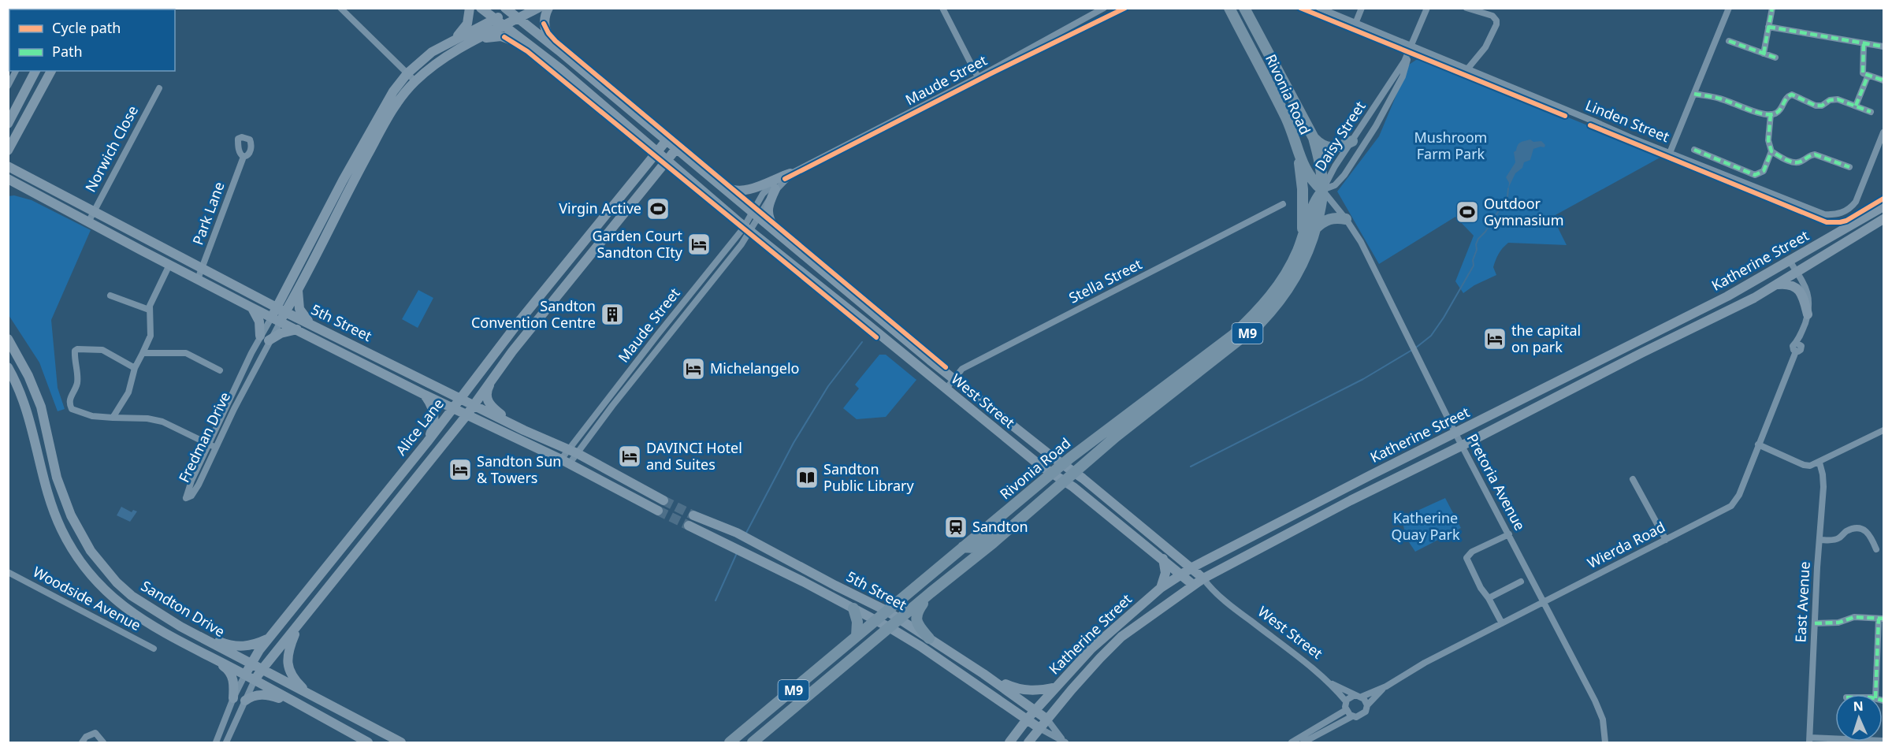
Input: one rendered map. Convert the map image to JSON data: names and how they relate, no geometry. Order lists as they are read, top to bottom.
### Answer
{
  "streets": {
    "main road": ["Rivonia Road", "M9"],
    "street": [
      "Maude Street",
      "Linden Street",
      "Daisy Street",
      "Norwich Close",
      "Park Lane",
      "Katherine Street",
      "Stella Street",
      "5th Street",
      "West Street",
      "Alice Lane",
      "Fredman Drive",
      "Pretoria Avenue",
      "Wierda Road",
      "Woodside Avenue",
      "East Avenue",
      "Sandton Drive"
    ]
  },
  "crossings": [
    ["Maude Street", "5th Street"],
    ["Maude Street", "West Street"],
    ["Rivonia Road", "Daisy Street"],
    ["Rivonia Road", "5th Street"],
    ["Rivonia Road", "West Street"],
    ["Rivonia Road", "Pretoria Avenue"],
    ["Linden Street", "Daisy Street"],
    ["Daisy Street", "Pretoria Avenue"],
    ["Norwich Close", "5th Street"],
    ["Park Lane", "5th Street"],
    ["Katherine Street", "5th Street"],
    ["Katherine Street", "West Street"],
    ["Katherine Street", "Pretoria Avenue"],
    ["Stella Street", "West Street"],
    ["5th Street", "Alice Lane"],
    ["5th Street", "Fredman Drive"],
    ["West Street", "Alice Lane"],
    ["West Street", "Fredman Drive"],
    ["West Street", "Wierda Road"],
    ["Alice Lane", "Sandton Drive"],
    ["Pretoria Avenue", "Wierda Road"]
  ],
  "parks": ["Mushroom Farm Park", "Katherine Quay Park"],
  "places": {
    "sports": ["Virgin Active", "Outdoor Gymnasium"],
    "hotel": [
      "Garden Court Sandton CIty",
      "the capital on park",
      "Michelangelo",
      "DAVINCI Hotel and Suites",
      "Sandton Sun & Towers"
    ],
    "building": ["Sandton Convention Centre"],
    "library": ["Sandton Public Library"],
    "station": ["Sandton"]
  },
  "legend": ["Cycle path", "Path"],
  "north": "top"
}
